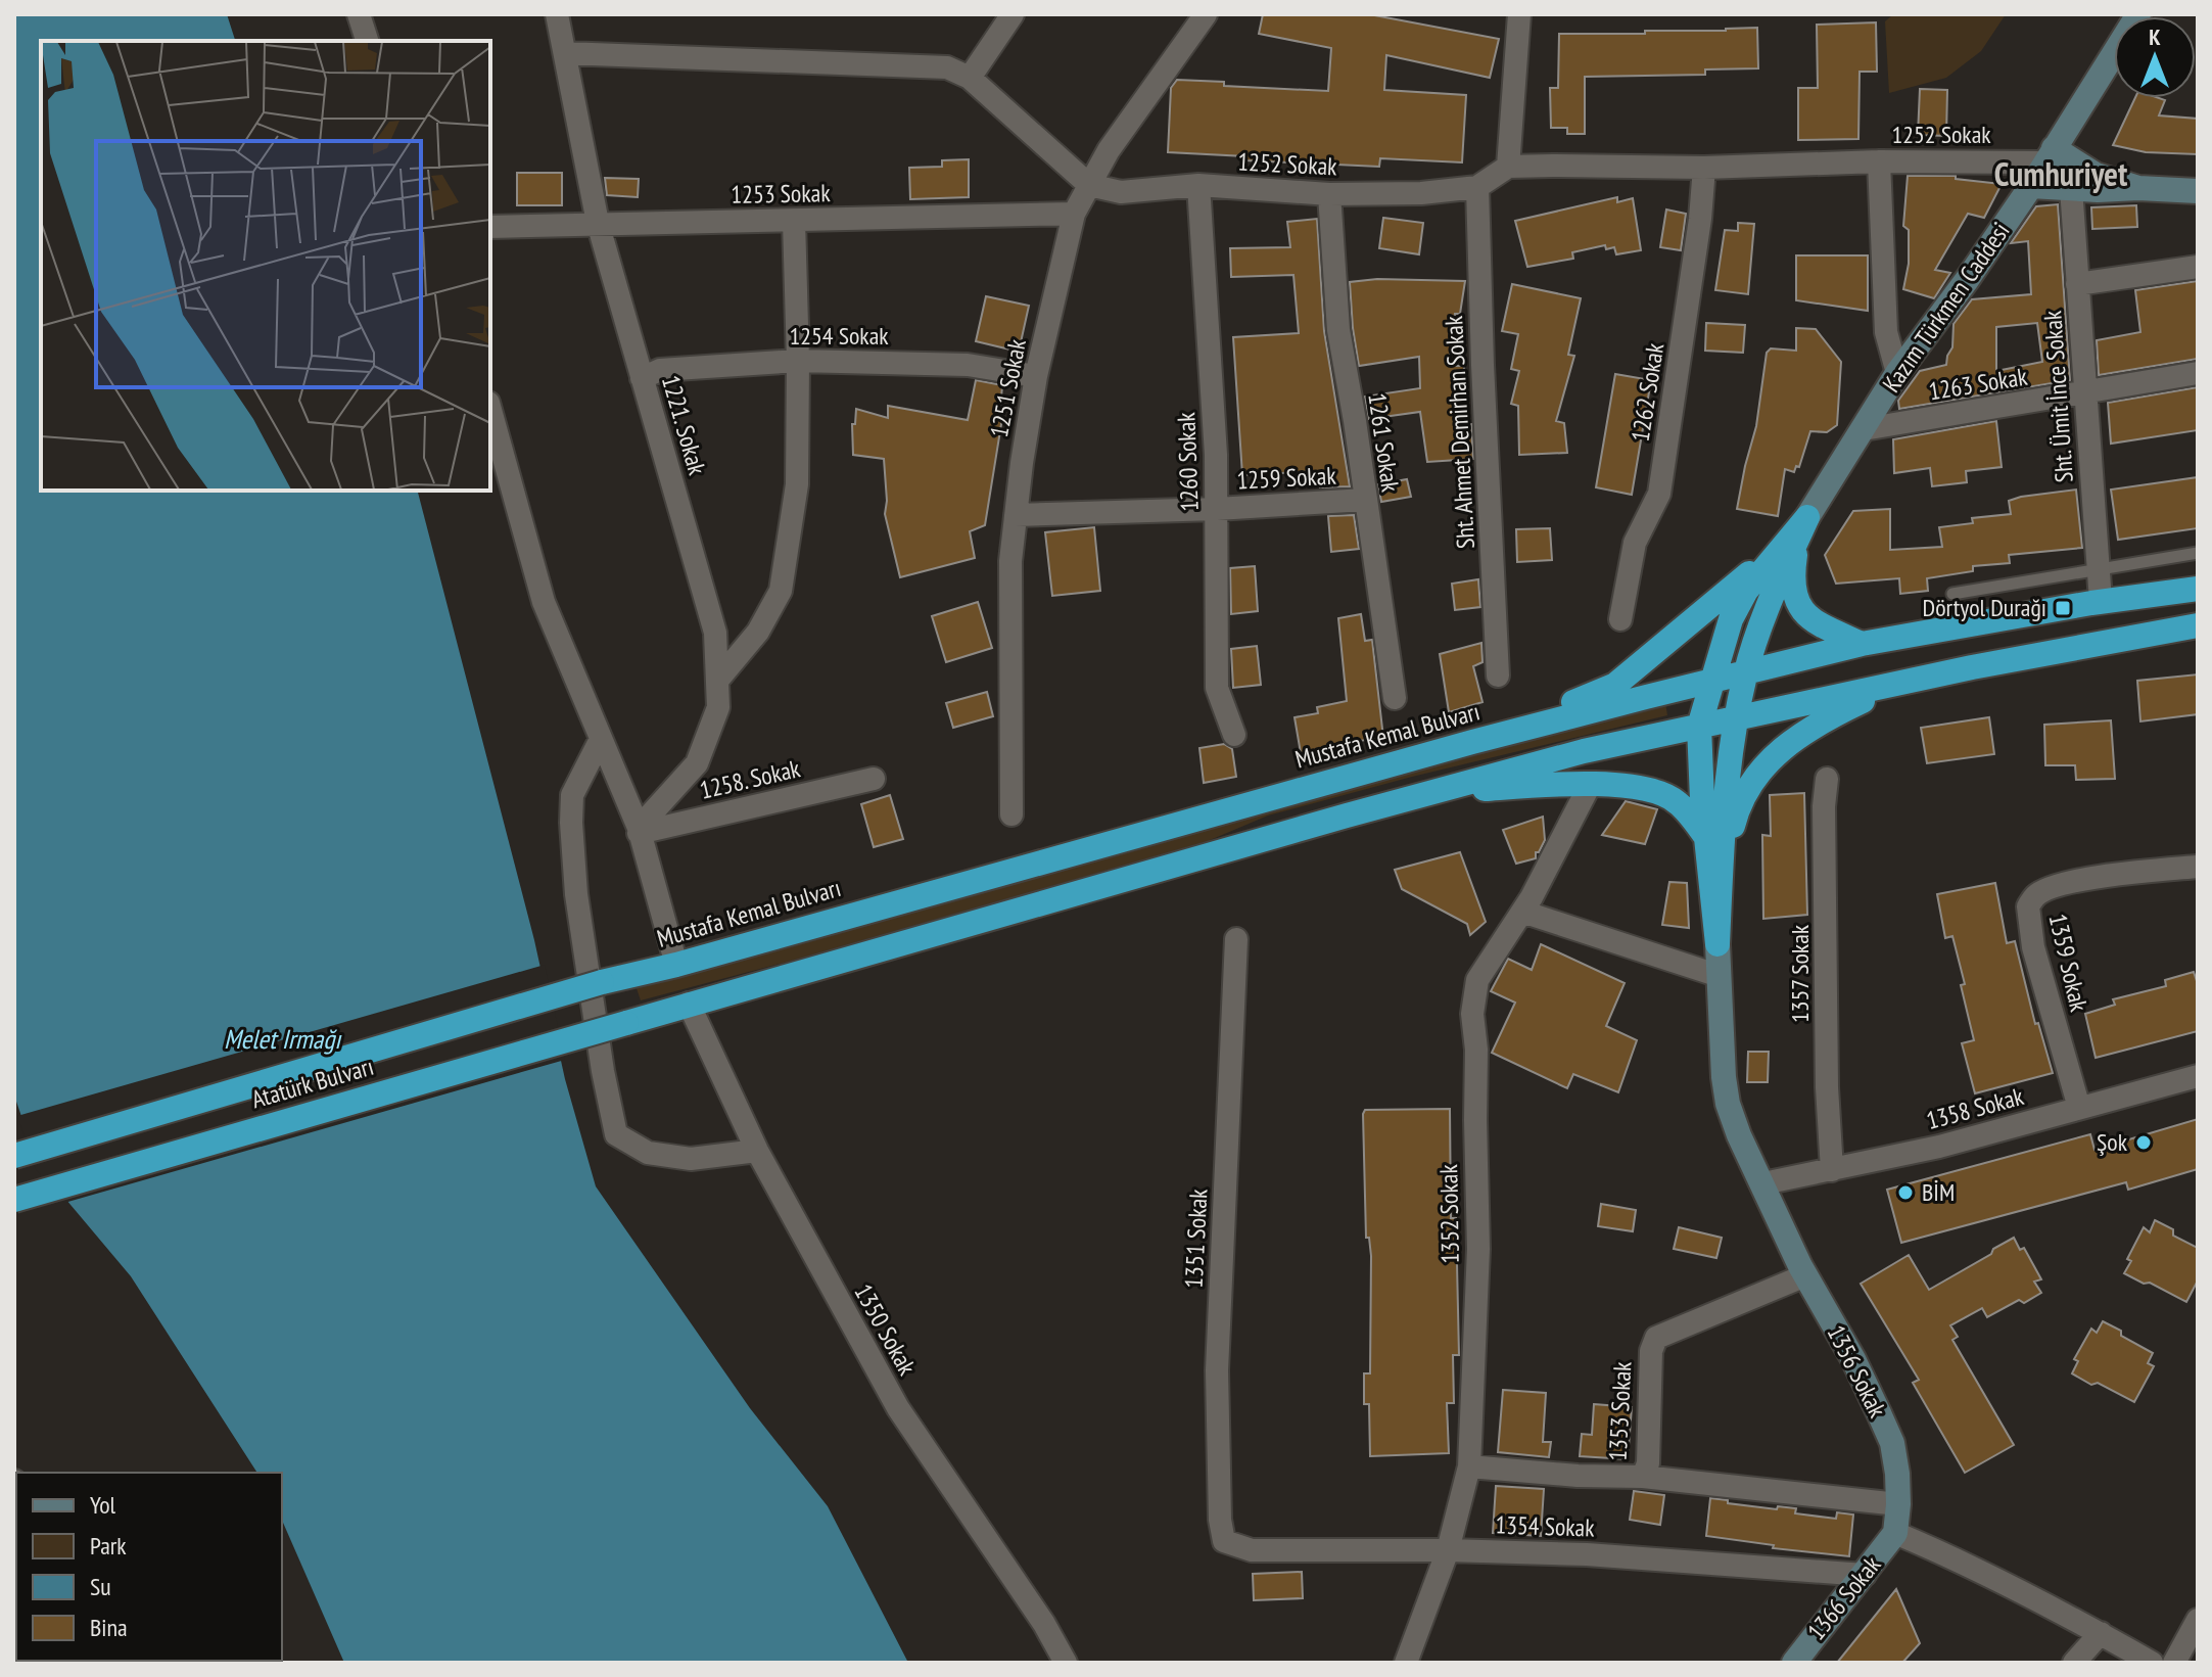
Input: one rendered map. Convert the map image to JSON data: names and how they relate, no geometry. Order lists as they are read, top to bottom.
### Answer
{
  "streets": {
    "highway": ["Mustafa Kemal Bulvarı", "Atatürk Bulvarı"],
    "street": [
      "1252 Sokak",
      "1253 Sokak",
      "Kazım Türkmen Caddesi",
      "1254 Sokak",
      "1263 Sokak",
      "1251 Sokak",
      "1262 Sokak",
      "Sht. Ümit İnce Sokak",
      "1221. Sokak",
      "Sht. Ahmet Demirhan Sokak",
      "1261 Sokak",
      "1260 Sokak",
      "1259 Sokak",
      "1258. Sokak",
      "1359 Sokak",
      "1357 Sokak",
      "1358 Sokak",
      "1352 Sokak",
      "1351 Sokak",
      "1350 Sokak",
      "1356 Sokak",
      "1353 Sokak",
      "1354 Sokak",
      "1366 Sokak"
    ]
  },
  "crossings": [
    ["1252 Sokak", "Kazım Türkmen Caddesi"],
    ["1252 Sokak", "1251 Sokak"],
    ["1252 Sokak", "1262 Sokak"],
    ["1252 Sokak", "Sht. Ahmet Demirhan Sokak"],
    ["1252 Sokak", "1261 Sokak"],
    ["1252 Sokak", "1260 Sokak"],
    ["1253 Sokak", "1251 Sokak"],
    ["1253 Sokak", "1221. Sokak"],
    ["Kazım Türkmen Caddesi", "1263 Sokak"],
    ["1254 Sokak", "1251 Sokak"],
    ["1254 Sokak", "1221. Sokak"],
    ["1263 Sokak", "Sht. Ümit İnce Sokak"],
    ["1251 Sokak", "1259 Sokak"],
    ["Sht. Ümit İnce Sokak", "Mustafa Kemal Bulvarı"],
    ["1221. Sokak", "1258. Sokak"],
    ["1261 Sokak", "1259 Sokak"],
    ["1260 Sokak", "1259 Sokak"],
    ["Mustafa Kemal Bulvarı", "Atatürk Bulvarı"],
    ["1359 Sokak", "1358 Sokak"],
    ["1357 Sokak", "1358 Sokak"],
    ["Atatürk Bulvarı", "1350 Sokak"],
    ["1358 Sokak", "1356 Sokak"],
    ["1352 Sokak", "1353 Sokak"],
    ["1352 Sokak", "1354 Sokak"],
    ["1351 Sokak", "1354 Sokak"],
    ["1356 Sokak", "1353 Sokak"],
    ["1356 Sokak", "1366 Sokak"],
    ["1354 Sokak", "1366 Sokak"]
  ],
  "districts": ["Cumhuriyet"],
  "water": ["Melet Irmağı"],
  "places": {
    "transit": ["Dörtyol Durağı"],
    "other": ["Şok", "BİM"]
  },
  "legend": [
    "Yol",
    "Park",
    "Su",
    "Bina"
  ],
  "north": "top"
}
